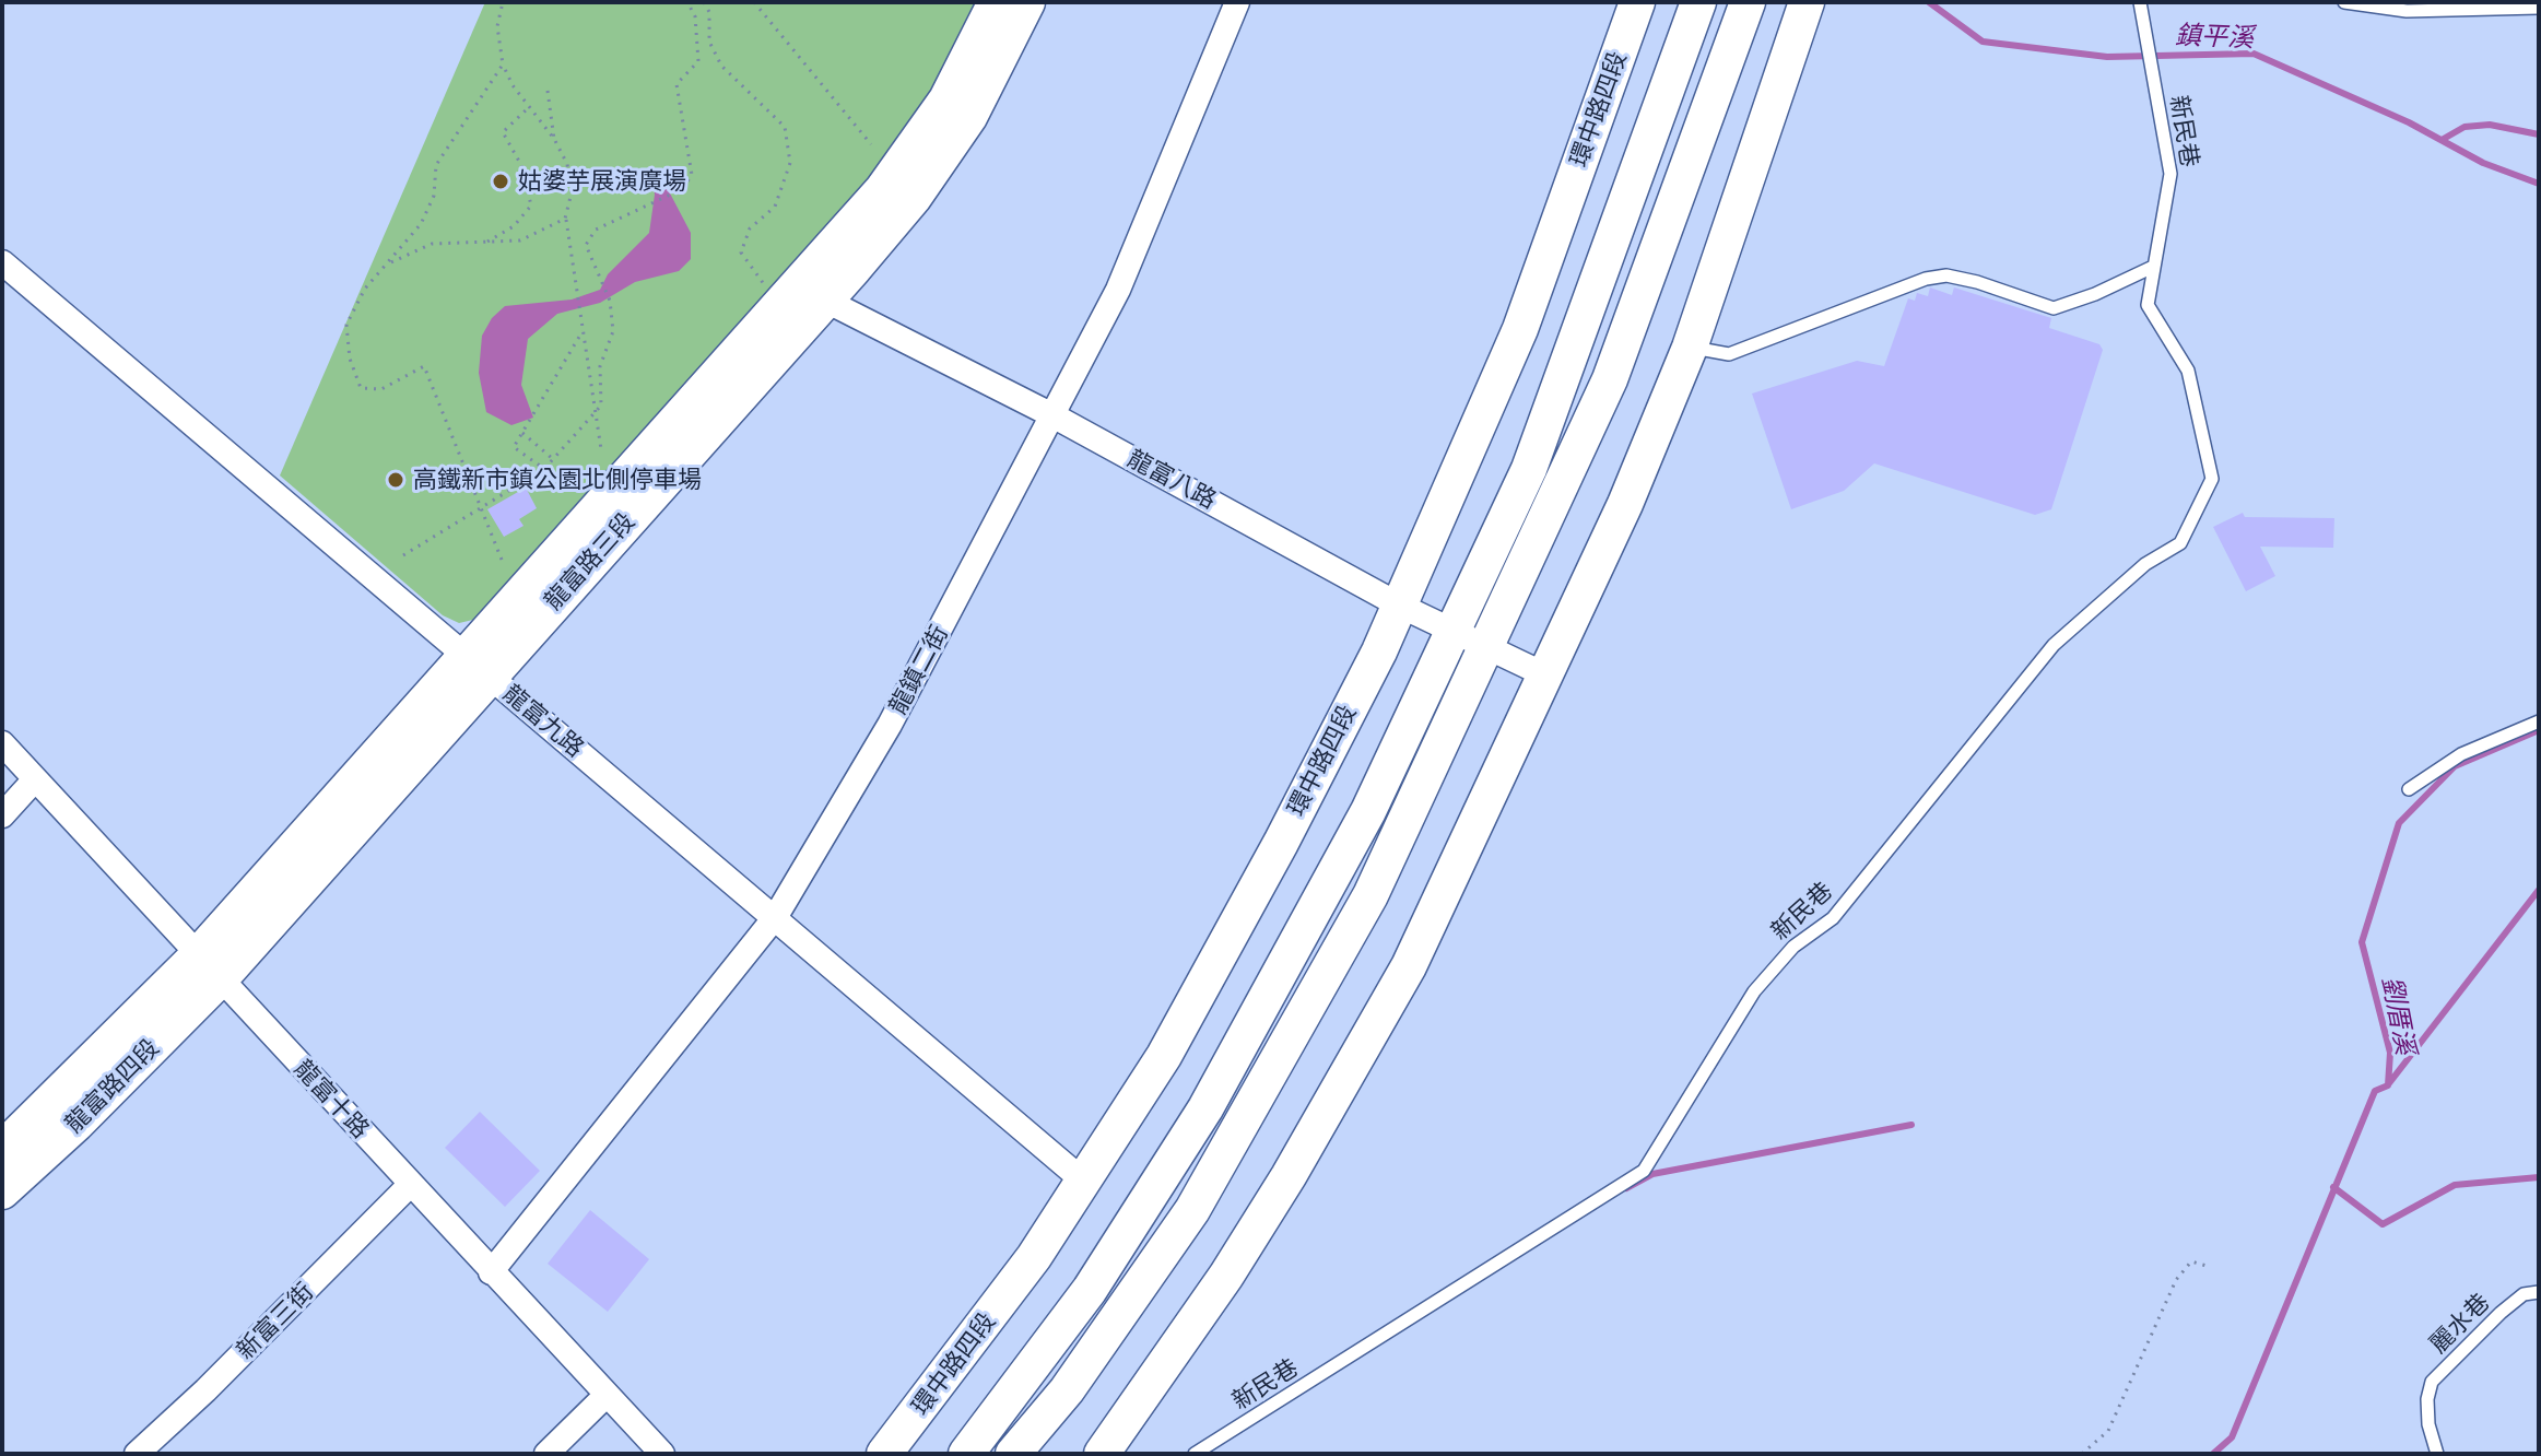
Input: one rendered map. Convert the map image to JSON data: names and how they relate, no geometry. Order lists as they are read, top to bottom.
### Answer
{
  "streets": {
    "street": [
      "環中路四段",
      "龍富八路",
      "龍富路三段",
      "龍鎮二街",
      "龍富九路",
      "龍富路四段",
      "龍富十路",
      "新富三街"
    ],
    "lane": ["新民巷", "麗水巷"]
  },
  "crossings": [
    ["環中路四段", "龍富八路"],
    ["環中路四段", "龍富九路"],
    ["龍富八路", "龍富路三段"],
    ["龍富八路", "龍鎮二街"],
    ["龍富路三段", "龍富九路"],
    ["龍富路三段", "龍富路四段"],
    ["龍富路三段", "龍富十路"],
    ["龍鎮二街", "龍富九路"],
    ["龍鎮二街", "龍富十路"],
    ["龍富路四段", "龍富十路"],
    ["龍富十路", "新富三街"]
  ],
  "water": ["鎮平溪", "劉厝溪"],
  "places": ["姑婆芋展演廣場", "高鐵新市鎮公園北側停車場"]
}
